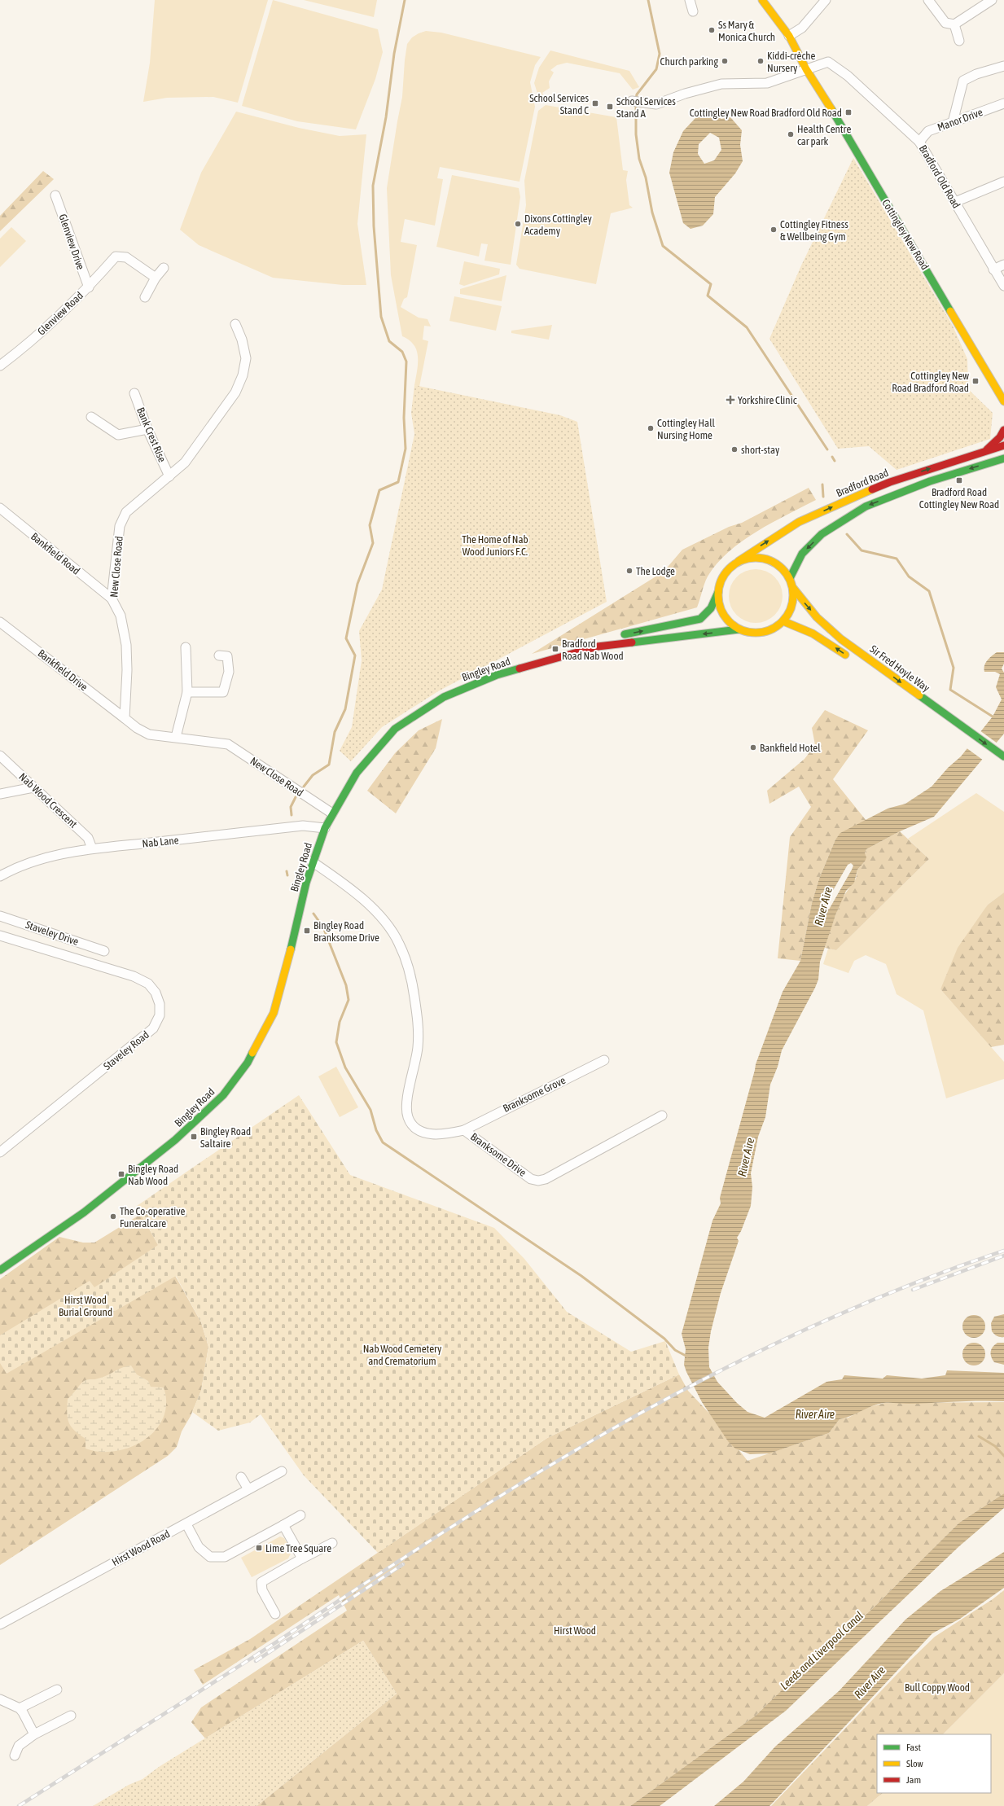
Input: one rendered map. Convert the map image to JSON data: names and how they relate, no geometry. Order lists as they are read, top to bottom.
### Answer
{
  "streets": {
    "main road": [
      "Cottingley New Road",
      "Bradford Road",
      "Sir Fred Hoyle Way",
      "Bingley Road"
    ],
    "street": [
      "Manor Drive",
      "Bradford Old Road",
      "Glenview Drive",
      "Glenview Road",
      "Bank Crest Rise",
      "Bankfield Road",
      "New Close Road",
      "Bankfield Drive",
      "Nab Wood Crescent",
      "Nab Lane",
      "Staveley Drive",
      "Staveley Road",
      "Branksome Grove",
      "Branksome Drive",
      "Hirst Wood Road"
    ]
  },
  "crossings": [
    ["Manor Drive", "Bradford Old Road"],
    ["Bradford Old Road", "Cottingley New Road"],
    ["Glenview Drive", "Glenview Road"],
    ["Bank Crest Rise", "New Close Road"],
    ["Bradford Road", "Sir Fred Hoyle Way"],
    ["Bradford Road", "Bingley Road"],
    ["Bankfield Road", "New Close Road"],
    ["New Close Road", "Bingley Road"],
    ["New Close Road", "Bankfield Drive"],
    ["Sir Fred Hoyle Way", "Bingley Road"],
    ["Bingley Road", "Nab Lane"],
    ["Bingley Road", "Branksome Drive"],
    ["Nab Wood Crescent", "Nab Lane"],
    ["Branksome Grove", "Branksome Drive"]
  ],
  "one_way": ["Sir Fred Hoyle Way"],
  "water": ["River Aire", "Leeds and Liverpool Canal"],
  "parks": [
    "The Home of Nab Wood Juniors F.C.",
    "Hirst Wood Burial Ground",
    "Nab Wood Cemetery and Crematorium",
    "Hirst Wood",
    "Bull Coppy Wood"
  ],
  "places": {
    "other": [
      "Ss Mary & Monica Church",
      "Church parking",
      "Kiddi-crèche Nursery",
      "Health Centre car park",
      "Dixons Cottingley Academy",
      "Cottingley Fitness & Wellbeing Gym",
      "Cottingley Hall Nursing Home",
      "short-stay",
      "The Lodge",
      "Bankfield Hotel",
      "The Co-operative Funeralcare"
    ],
    "transit": [
      "School Services Stand C",
      "School Services Stand A",
      "Cottingley New Road Bradford Old Road",
      "Cottingley New Road Bradford Road",
      "Bradford Road Cottingley New Road",
      "Bradford Road Nab Wood",
      "Bingley Road Branksome Drive",
      "Bingley Road Saltaire",
      "Bingley Road Nab Wood",
      "Lime Tree Square"
    ],
    "health": ["Yorkshire Clinic"]
  },
  "legend": ["Fast", "Slow", "Jam"]
}
